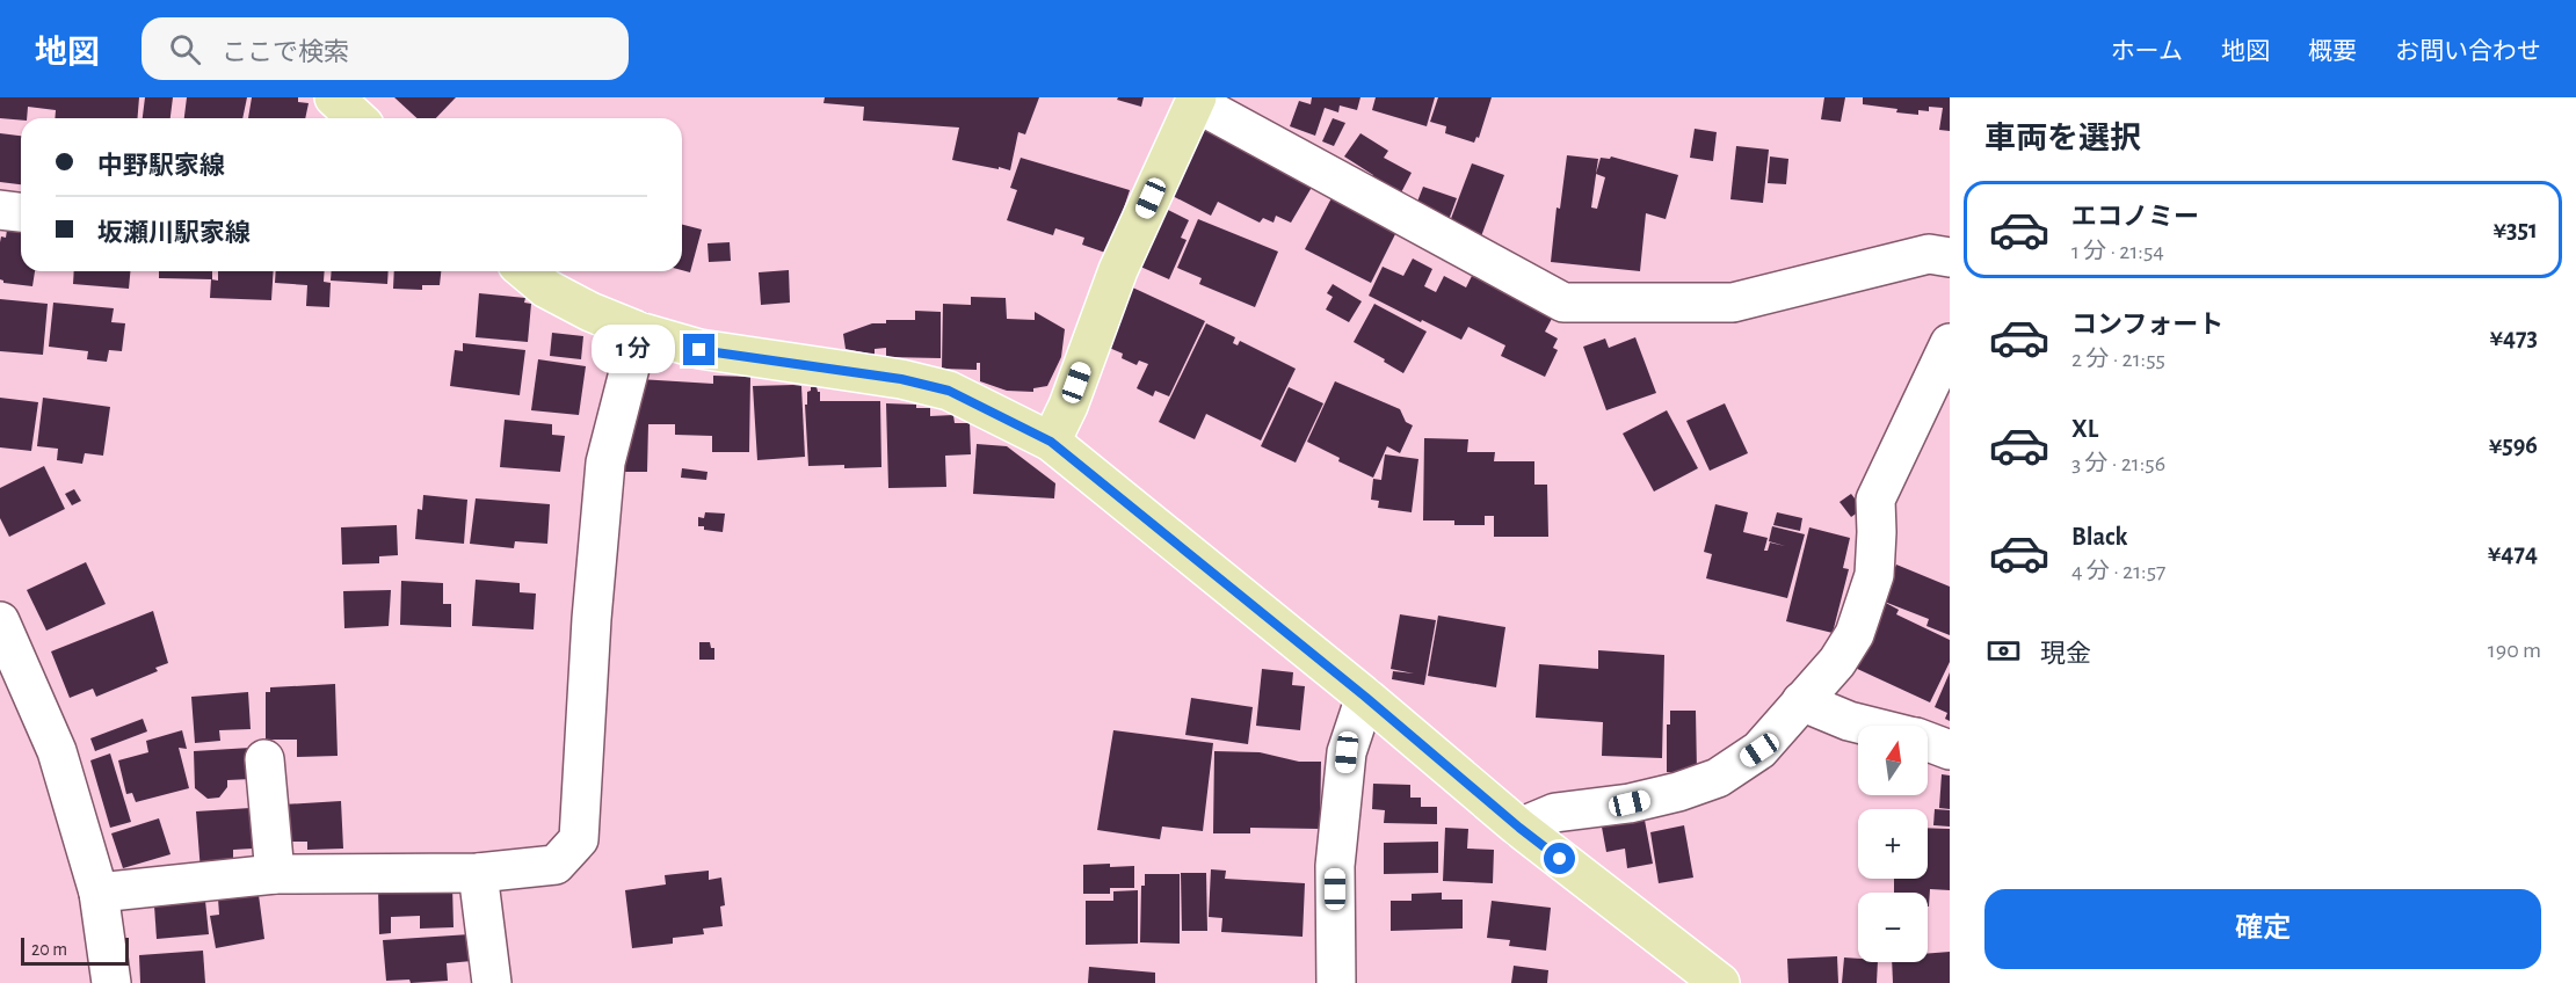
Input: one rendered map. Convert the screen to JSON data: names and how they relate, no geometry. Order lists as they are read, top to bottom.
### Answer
{
  "scale_bar": "20 m",
  "north": "top",
  "page": {
    "header": "地図",
    "search": "ここで検索",
    "nav": [
      "ホーム",
      "地図",
      "概要",
      "お問い合わせ"
    ],
    "heading": "車両を選択",
    "banner": ["中野駅家線", "坂瀬川駅家線"],
    "list": [
      {
        "name": "エコノミー",
        "note": "1 分 · 21:54",
        "value": "¥351"
      },
      {
        "name": "コンフォート",
        "note": "2 分 · 21:55",
        "value": "¥473"
      },
      {
        "name": "XL",
        "note": "3 分 · 21:56",
        "value": "¥596"
      },
      {
        "name": "Black",
        "note": "4 分 · 21:57",
        "value": "¥474"
      }
    ],
    "bubble": "1 分",
    "pay": ["現金", "190 m"],
    "map_buttons": ["+", "−"],
    "buttons": "確定",
    "scale": "20 m"
  }
}
